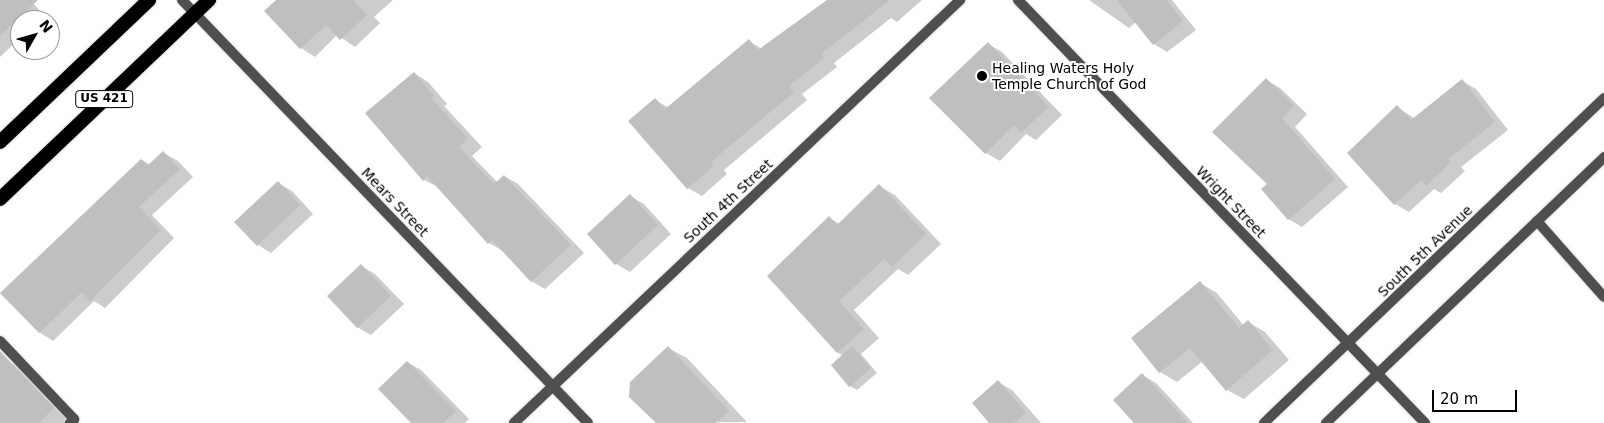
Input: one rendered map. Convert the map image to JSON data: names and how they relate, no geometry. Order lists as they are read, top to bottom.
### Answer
{
  "streets": {
    "highway": ["US 421"],
    "street": [
      "South 4th Street",
      "Mears Street",
      "Wright Street",
      "South 5th Avenue"
    ]
  },
  "crossings": [
    ["US 421", "Mears Street"],
    ["South 4th Street", "Mears Street"],
    ["Wright Street", "South 5th Avenue"]
  ],
  "places": ["Healing Waters Holy Temple Church of God"],
  "scale_bar": "20 m",
  "north": "top right"
}
